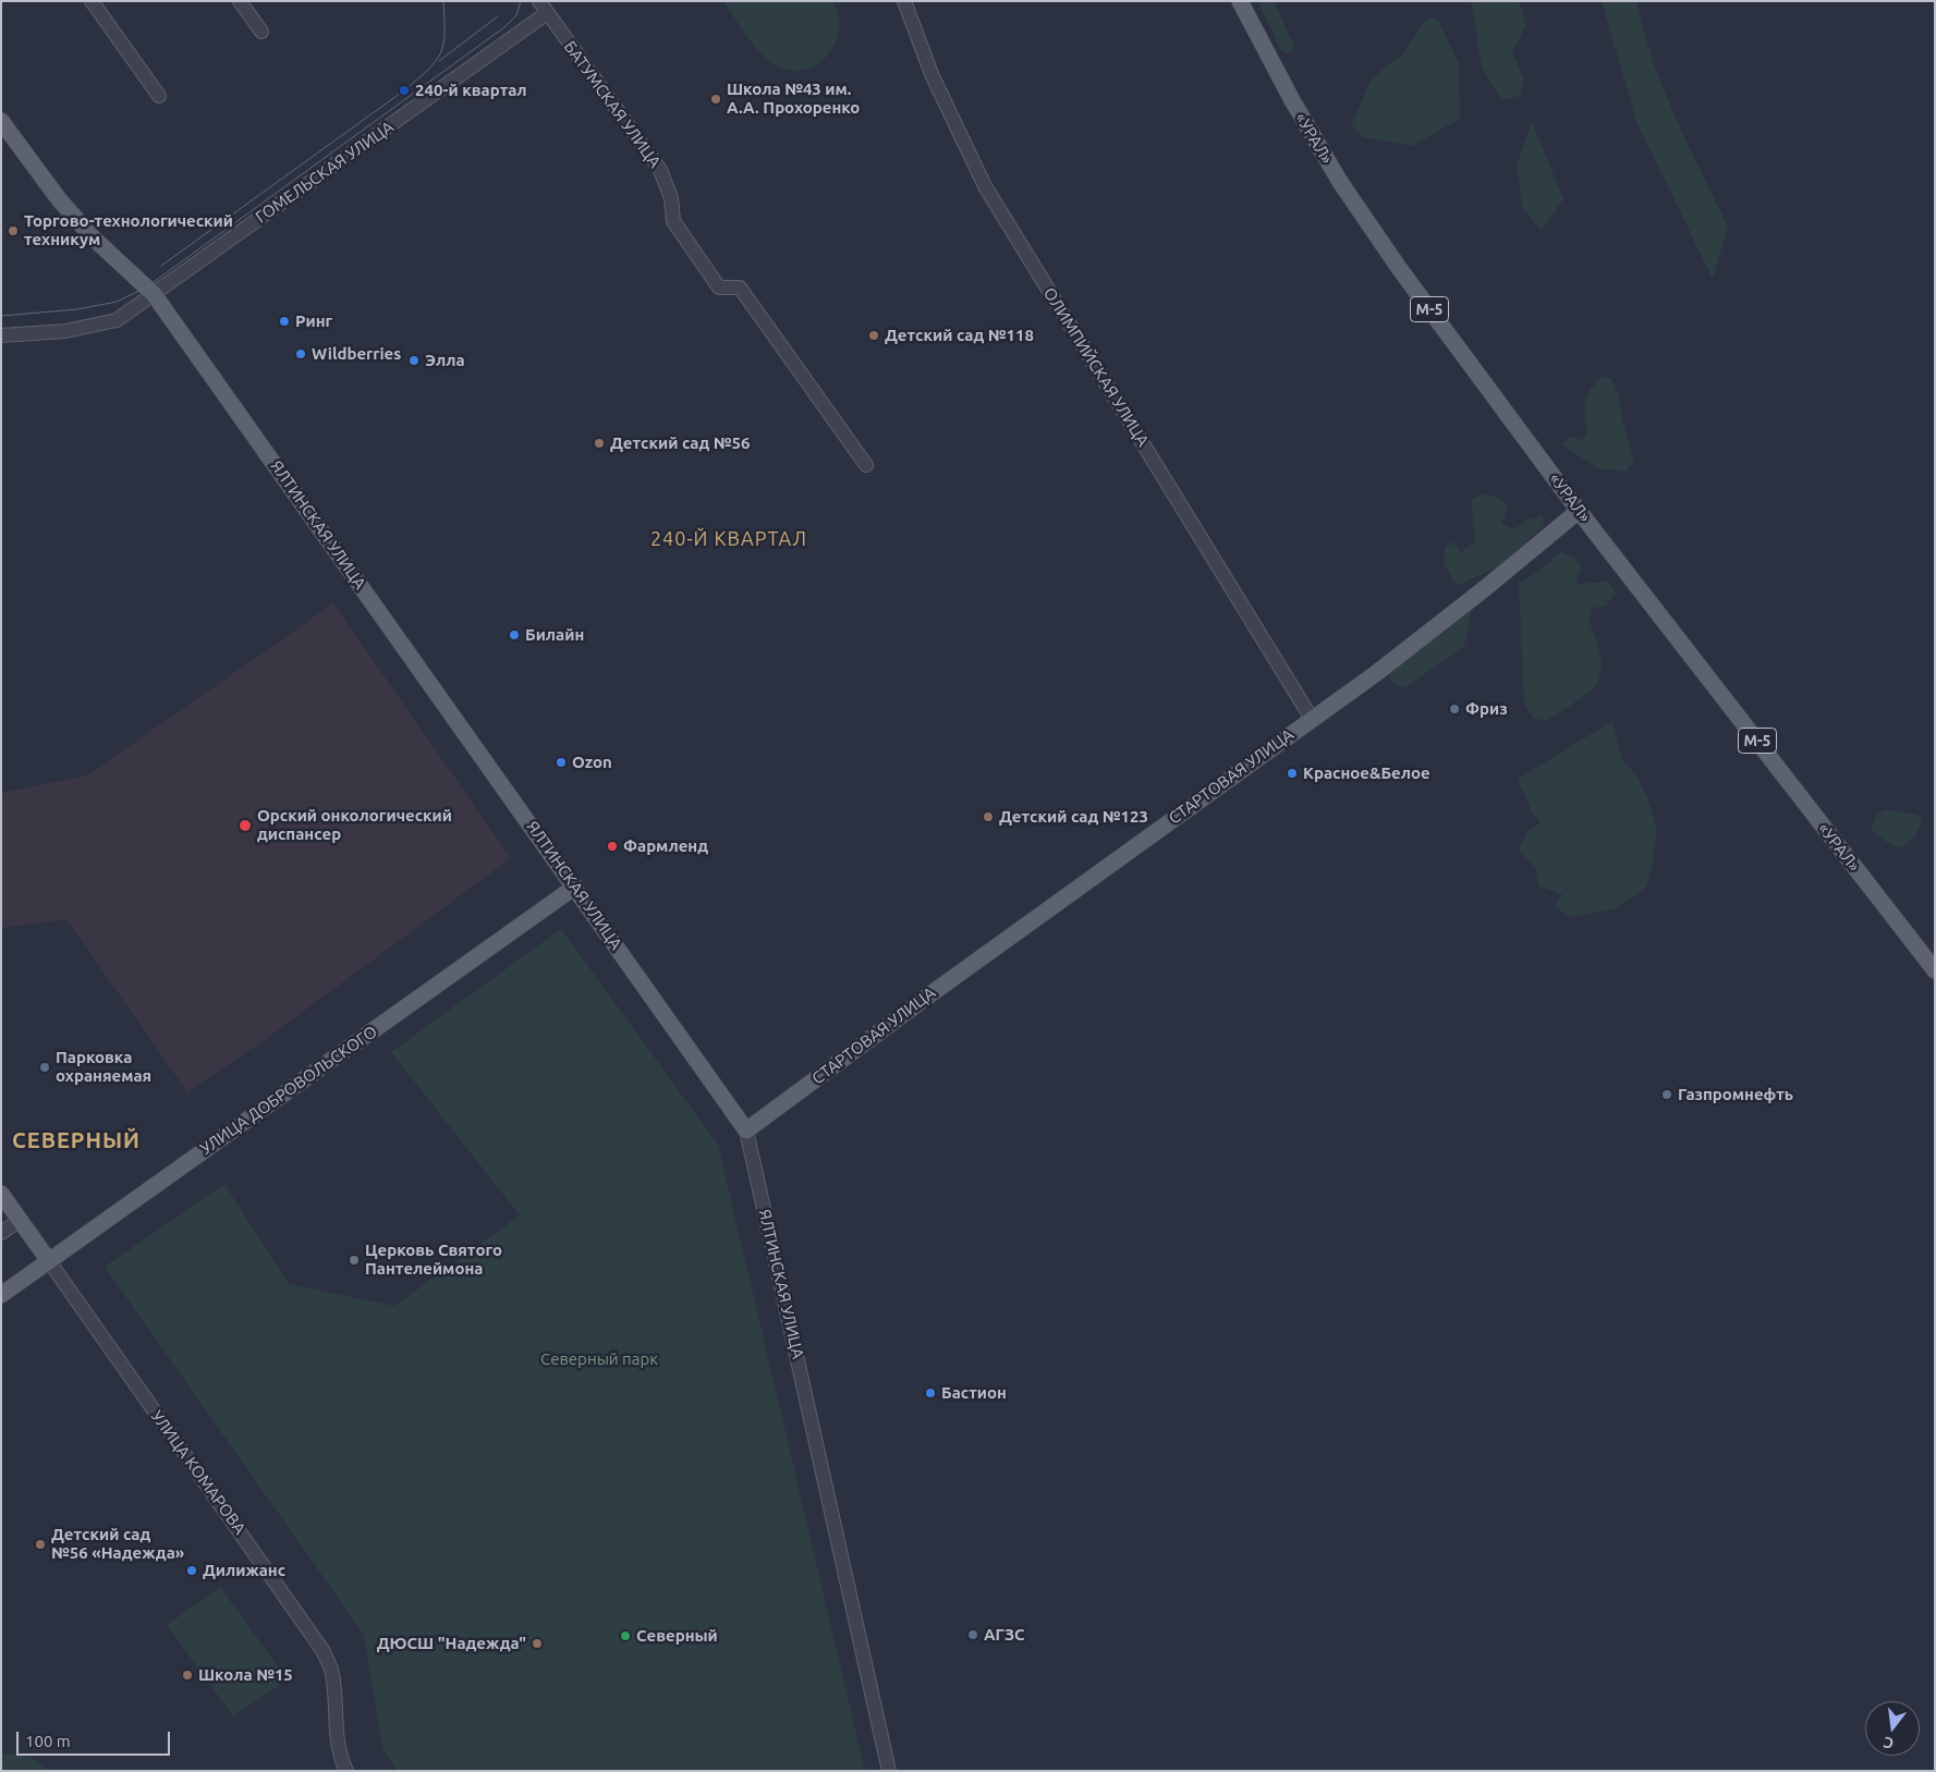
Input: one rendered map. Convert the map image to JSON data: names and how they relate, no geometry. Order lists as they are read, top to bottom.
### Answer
{
  "streets": {
    "main road": [
      "«УРАЛ»",
      "М-5",
      "ЯЛТИНСКАЯ УЛИЦА",
      "СТАРТОВАЯ УЛИЦА",
      "УЛИЦА ДОБРОВОЛЬСКОГО",
      "УЛИЦА КОМАРОВА"
    ],
    "street": ["БАТУМСКАЯ УЛИЦА", "ГОМЕЛЬСКАЯ УЛИЦА", "ОЛИМПИЙСКАЯ УЛИЦА"]
  },
  "crossings": [
    ["БАТУМСКАЯ УЛИЦА", "ГОМЕЛЬСКАЯ УЛИЦА"],
    ["«УРАЛ»", "СТАРТОВАЯ УЛИЦА"],
    ["ГОМЕЛЬСКАЯ УЛИЦА", "ЯЛТИНСКАЯ УЛИЦА"],
    ["ОЛИМПИЙСКАЯ УЛИЦА", "СТАРТОВАЯ УЛИЦА"],
    ["ЯЛТИНСКАЯ УЛИЦА", "СТАРТОВАЯ УЛИЦА"],
    ["ЯЛТИНСКАЯ УЛИЦА", "УЛИЦА ДОБРОВОЛЬСКОГО"],
    ["УЛИЦА ДОБРОВОЛЬСКОГО", "УЛИЦА КОМАРОВА"]
  ],
  "districts": ["240-Й КВАРТАЛ", "СЕВЕРНЫЙ"],
  "parks": ["Северный парк"],
  "places": [
    "240-й квартал",
    "Школа №43 им. А.А. Прохоренко",
    "Торгово-технологический техникум",
    "Ринг",
    "Детский сад №118",
    "Wildberries",
    "Элла",
    "Детский сад №56",
    "Билайн",
    "Фриз",
    "Ozon",
    "Красное&Белое",
    "Детский сад №123",
    "Орский онкологический диспансер",
    "Фармленд",
    "Парковка охраняемая",
    "Газпромнефть",
    "Церковь Святого Пантелеймона",
    "Бастион",
    "Детский сад №56 «Надежда»",
    "Дилижанс",
    "АГЗС",
    "Северный",
    "ДЮСШ \"Надежда\"",
    "Школа №15"
  ],
  "scale_bar": "100 m",
  "north": "bottom"
}
